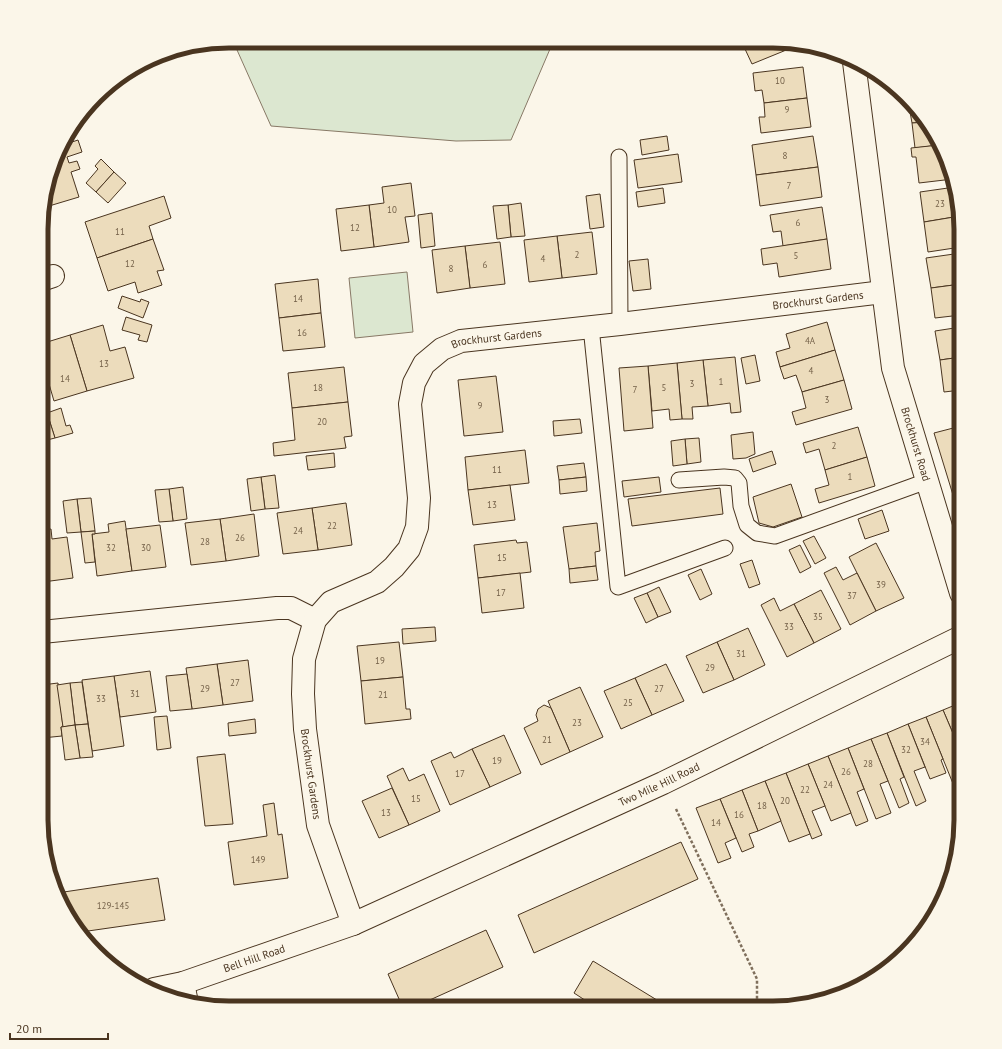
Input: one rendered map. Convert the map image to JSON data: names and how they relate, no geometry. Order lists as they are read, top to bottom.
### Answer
{
  "streets": {
    "street": [
      "Brockhurst Gardens",
      "Brockhurst Road",
      "Two Mile Hill Road",
      "Bell Hill Road"
    ]
  },
  "crossings": [
    ["Brockhurst Gardens", "Brockhurst Road"],
    ["Brockhurst Gardens", "Two Mile Hill Road"],
    ["Brockhurst Gardens", "Bell Hill Road"],
    ["Two Mile Hill Road", "Bell Hill Road"]
  ],
  "house_numbers": [
    "10",
    "9",
    "8",
    "7",
    "23",
    "10",
    "6",
    "12",
    "11",
    "2",
    "5",
    "4",
    "12",
    "6",
    "8",
    "14",
    "16",
    "4A",
    "13",
    "4",
    "14",
    "1",
    "3",
    "18",
    "5",
    "7",
    "3",
    "9",
    "20",
    "2",
    "11",
    "1",
    "13",
    "22",
    "24",
    "26",
    "28",
    "32",
    "30",
    "15",
    "39",
    "17",
    "37",
    "35",
    "33",
    "31",
    "19",
    "29",
    "27",
    "29",
    "27",
    "31",
    "21",
    "33",
    "25",
    "23",
    "21",
    "34",
    "32",
    "19",
    "28",
    "26",
    "17",
    "24",
    "22",
    "15",
    "20",
    "18",
    "13",
    "16",
    "14",
    "149",
    "129-145"
  ],
  "scale_bar": "20 m"
}
